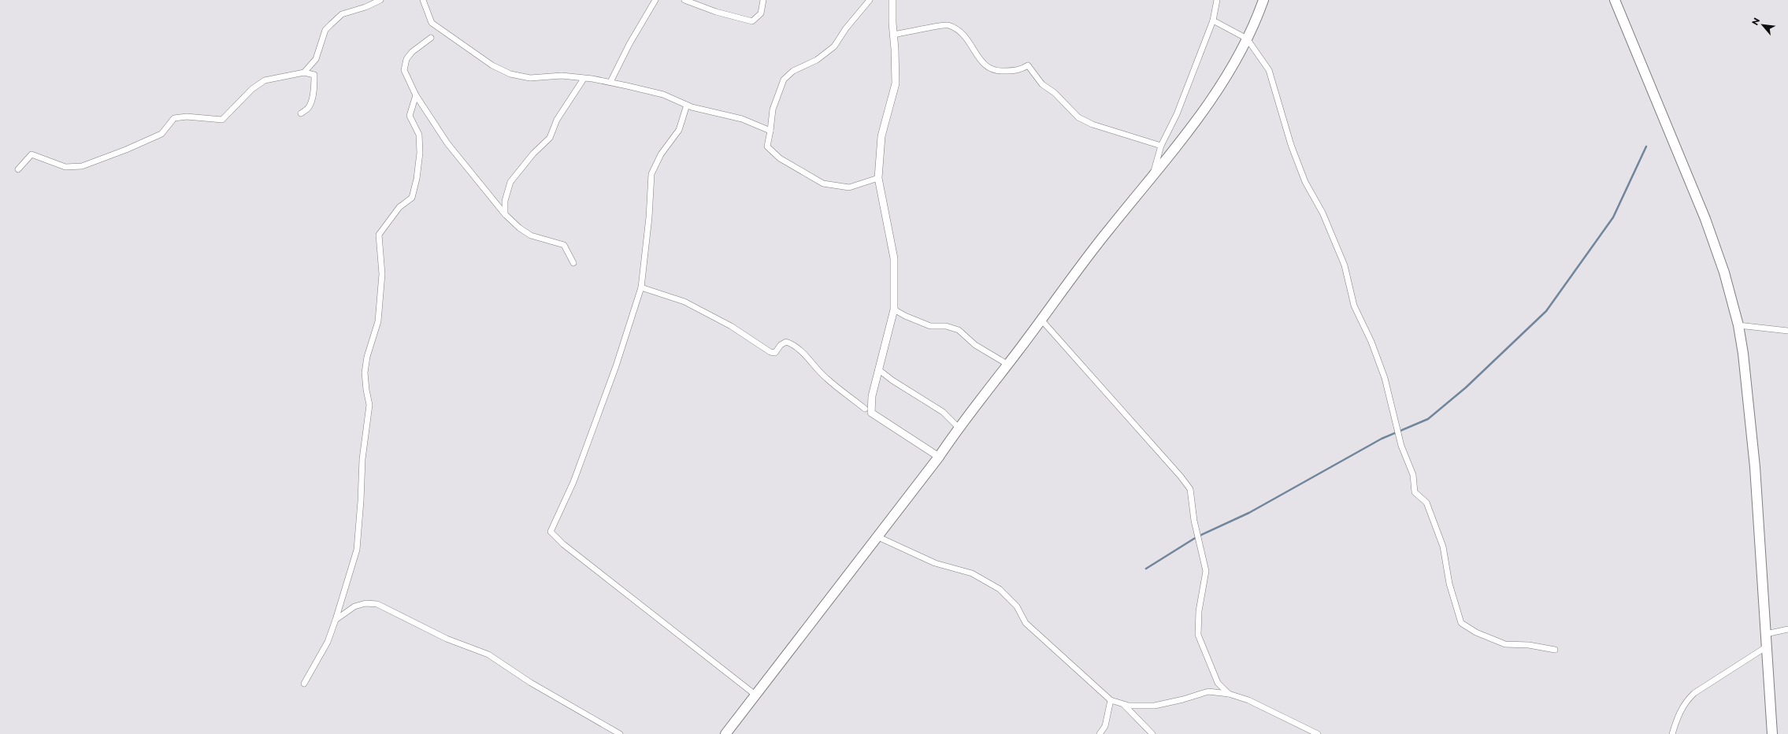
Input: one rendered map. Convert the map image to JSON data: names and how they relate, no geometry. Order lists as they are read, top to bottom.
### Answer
{
  "north": "top left"
}
